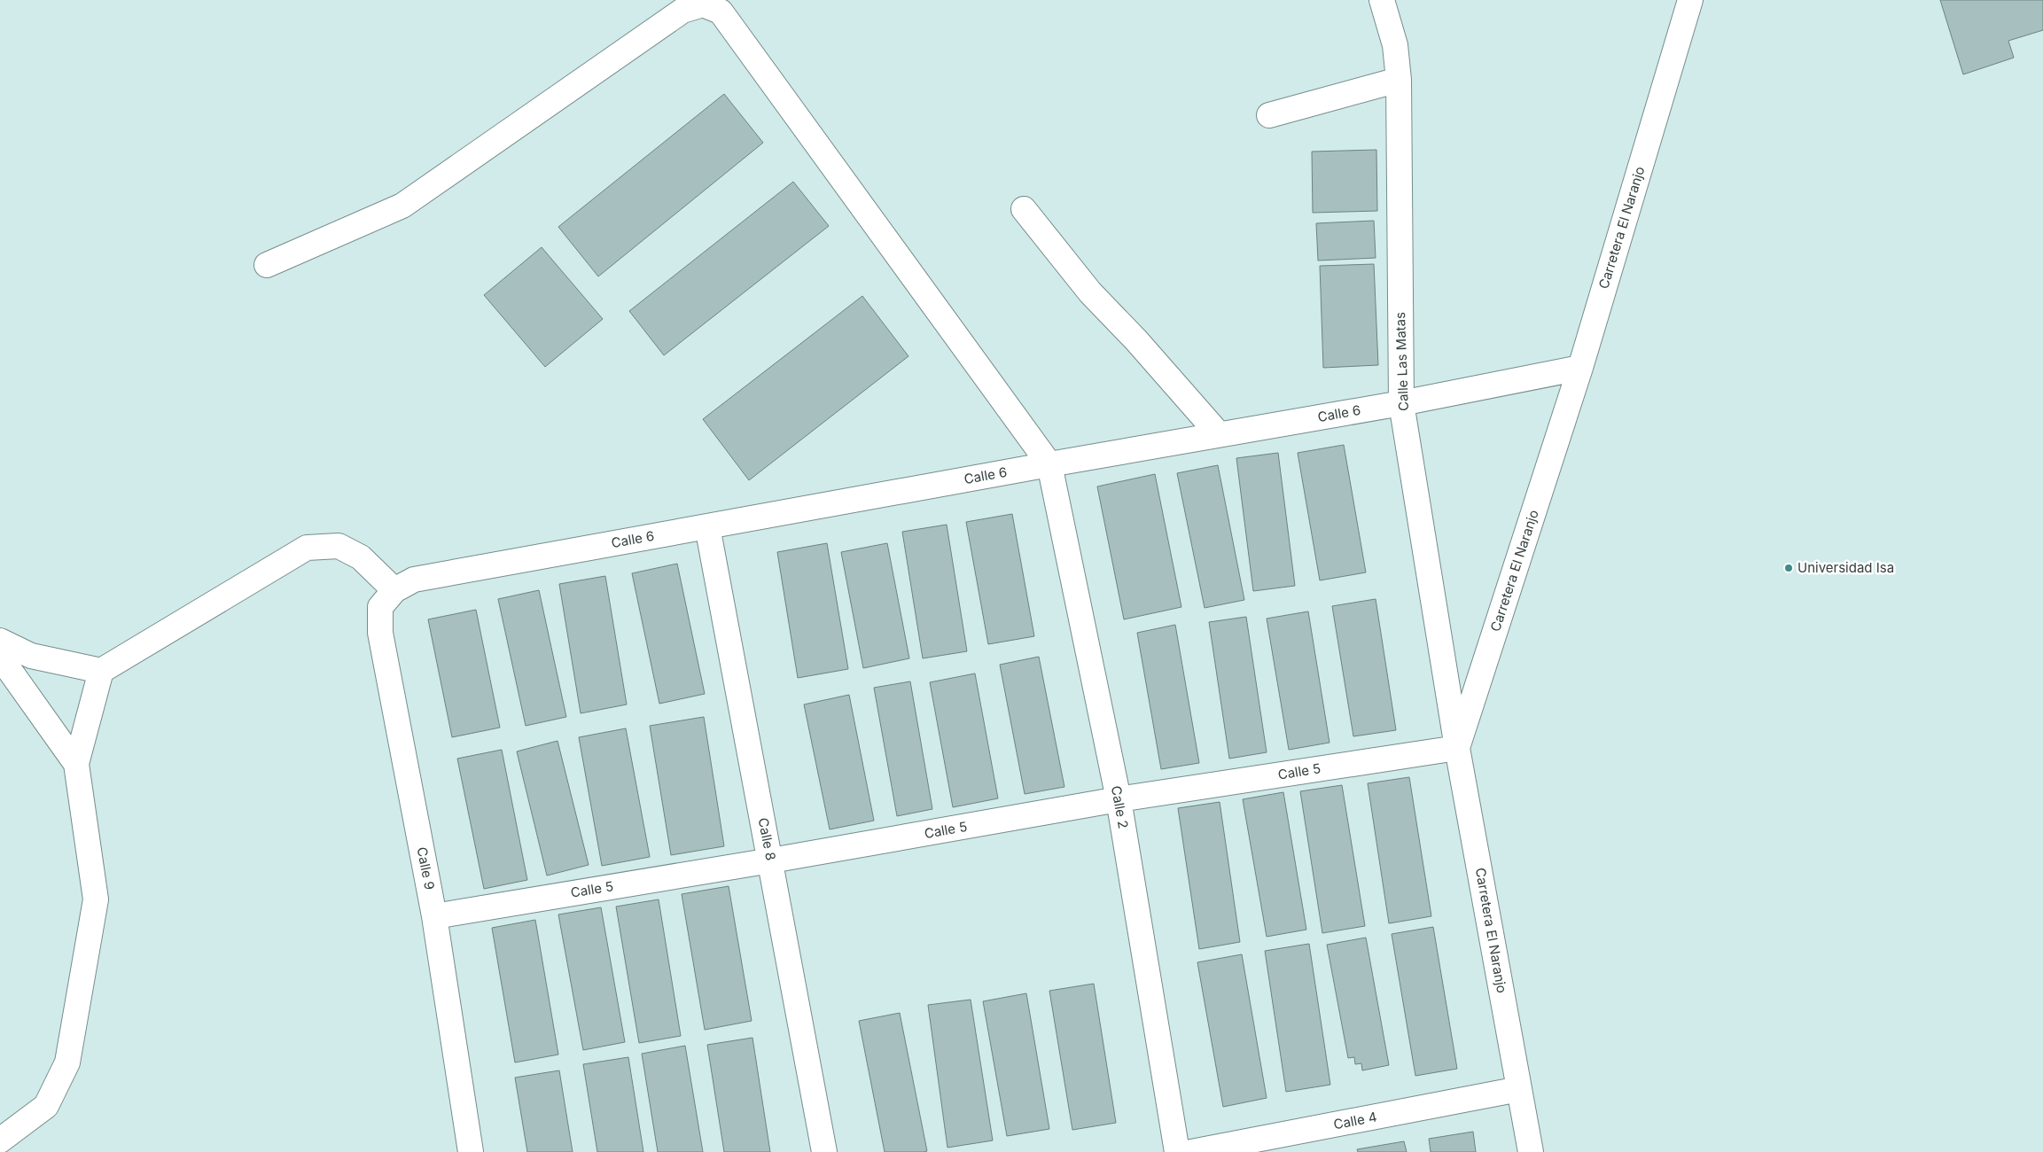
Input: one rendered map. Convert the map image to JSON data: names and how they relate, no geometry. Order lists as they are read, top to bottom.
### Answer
{
  "streets": {
    "street": [
      "Carretera El Naranjo",
      "Calle Las Matas",
      "Calle 6",
      "Calle 5",
      "Calle 2",
      "Calle 8",
      "Calle 9",
      "Calle 4"
    ]
  },
  "crossings": [
    ["Carretera El Naranjo", "Calle Las Matas"],
    ["Carretera El Naranjo", "Calle 6"],
    ["Carretera El Naranjo", "Calle 5"],
    ["Carretera El Naranjo", "Calle 4"],
    ["Calle Las Matas", "Calle 6"],
    ["Calle Las Matas", "Calle 5"],
    ["Calle 6", "Calle 2"],
    ["Calle 6", "Calle 8"],
    ["Calle 6", "Calle 9"],
    ["Calle 5", "Calle 2"],
    ["Calle 5", "Calle 8"],
    ["Calle 5", "Calle 9"]
  ],
  "places": ["Universidad Isa"]
}
